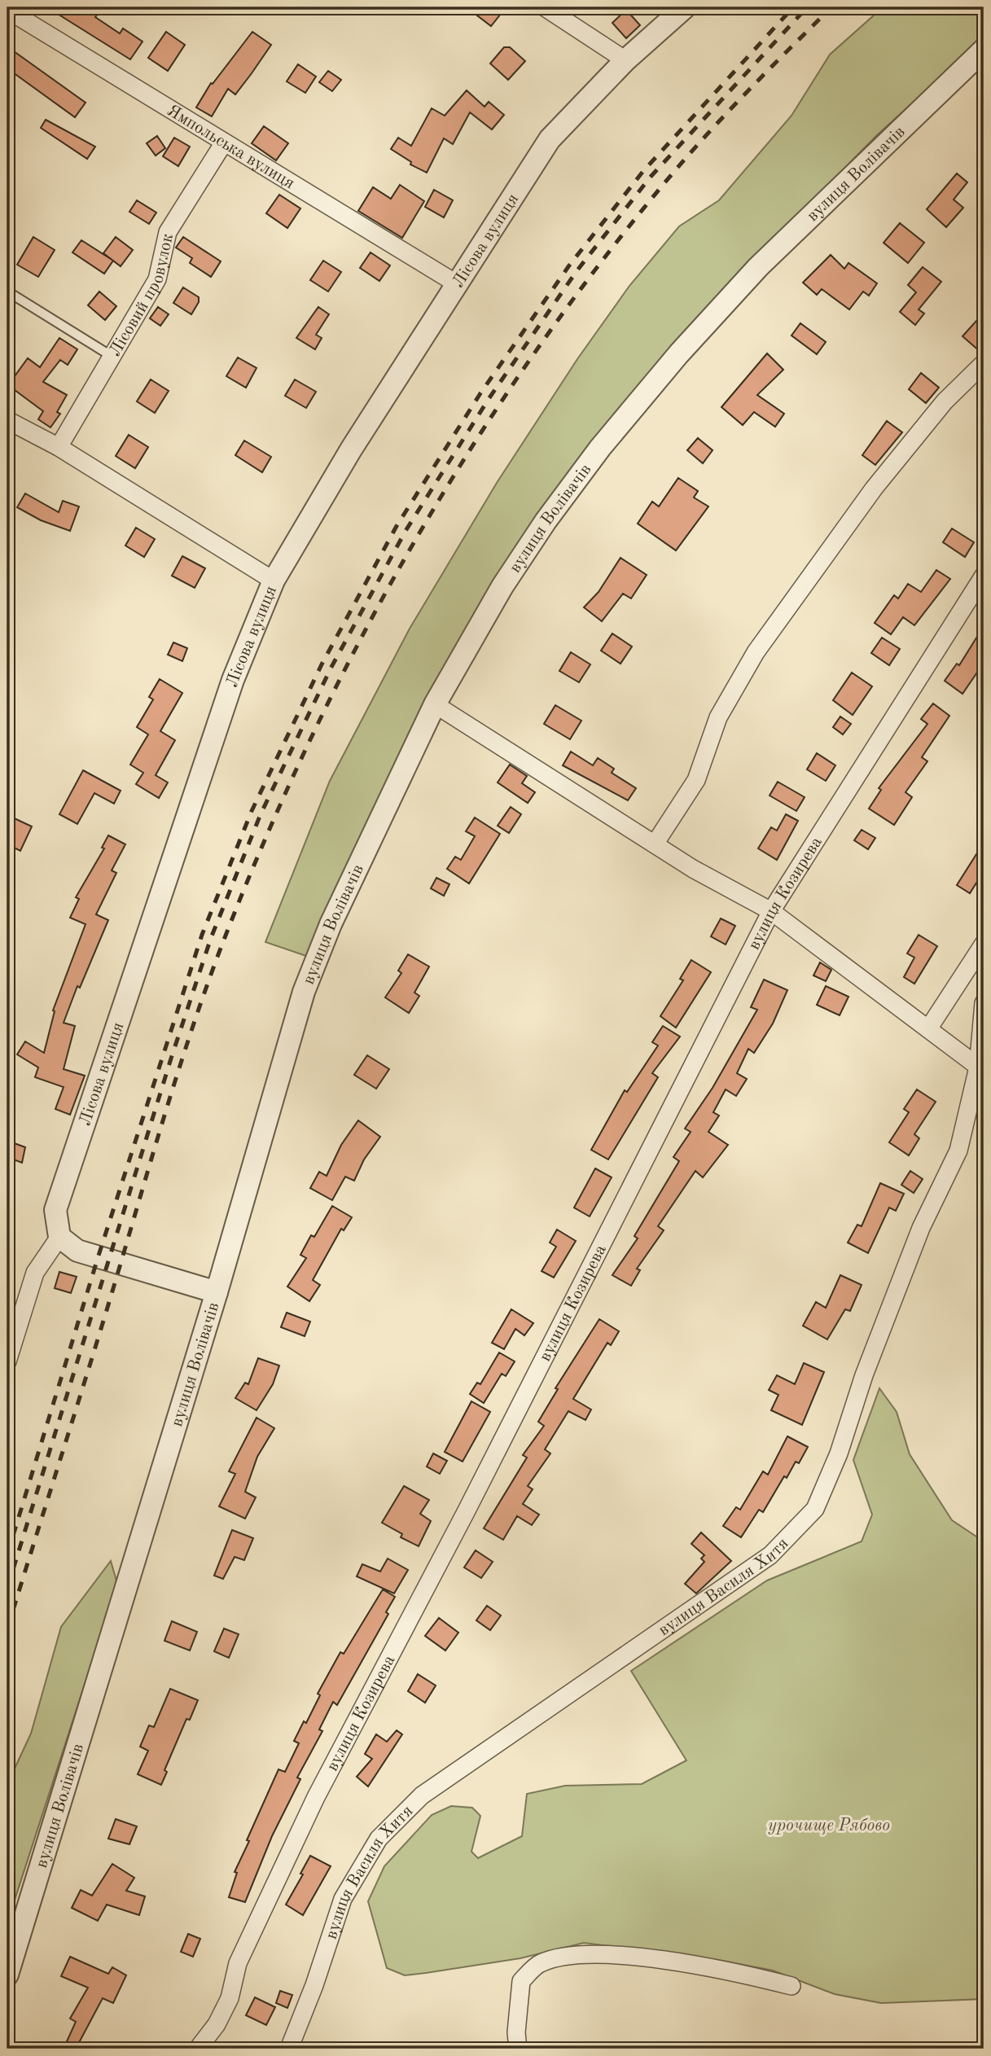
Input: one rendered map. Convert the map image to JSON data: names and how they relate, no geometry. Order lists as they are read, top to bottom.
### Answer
{
  "streets": {
    "street": [
      "Ямпольська вулиця",
      "вулиця Волівачів",
      "Лісова вулиця",
      "Лісовий провулок",
      "вулиця Козирева",
      "вулиця Василя Хитя"
    ]
  },
  "crossings": [
    ["Ямпольська вулиця", "Лісова вулиця"],
    ["Ямпольська вулиця", "Лісовий провулок"]
  ],
  "parks": ["урочище Рябово"]
}
